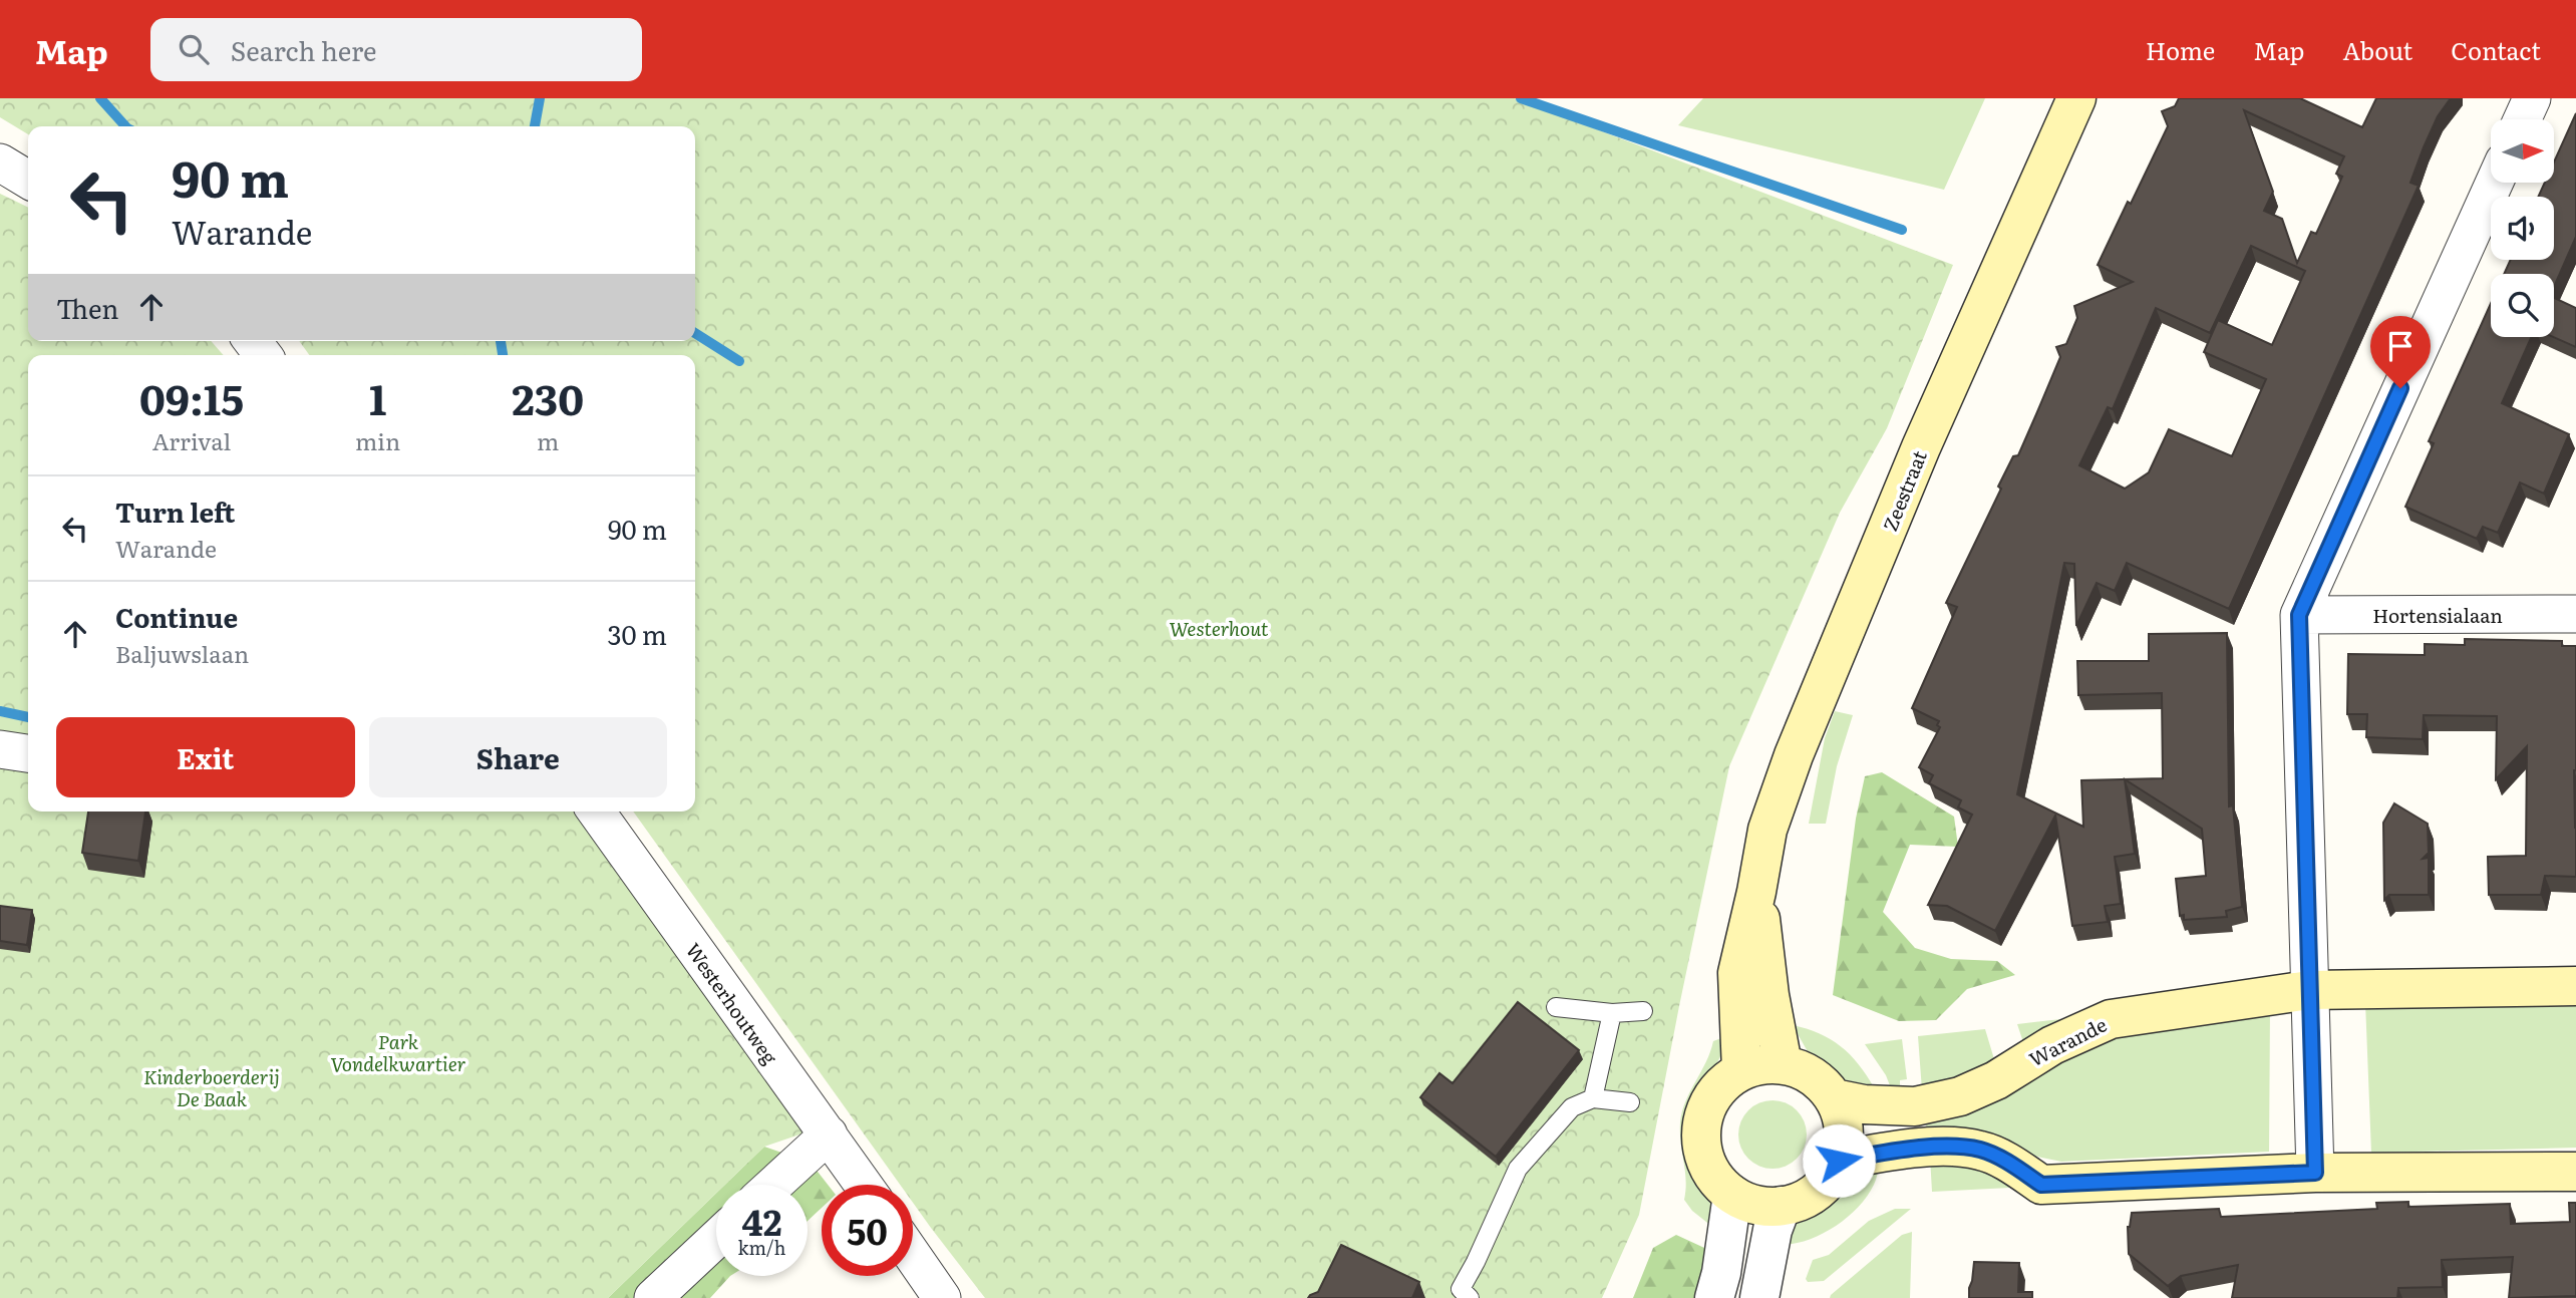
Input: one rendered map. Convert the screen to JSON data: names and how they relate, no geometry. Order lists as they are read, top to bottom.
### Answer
{
  "streets": {
    "main road": ["Zeestraat", "Warande"],
    "street": ["Hortensialaan", "Westerhoutweg"]
  },
  "crossings": [
    ["Zeestraat", "Warande"]
  ],
  "parks": ["Westerhout", "Park Vondelkwartier", "Kinderboerderij De Baak"],
  "north": "right",
  "page": {
    "header": "Map",
    "search": "Search here",
    "nav": [
      "Home",
      "Map",
      "About",
      "Contact"
    ],
    "turn": ["90 m", "Warande"],
    "then": "Then",
    "eta": [
      "09:15",
      "Arrival",
      "1",
      "min",
      "230",
      "m"
    ],
    "list": [
      {
        "name": "Turn left",
        "note": "Warande",
        "value": "90 m"
      },
      {
        "name": "Continue",
        "note": "Baljuwslaan",
        "value": "30 m"
      }
    ],
    "buttons": ["Exit", "Share"],
    "speed": "42 km/h",
    "limit": "50"
  }
}
